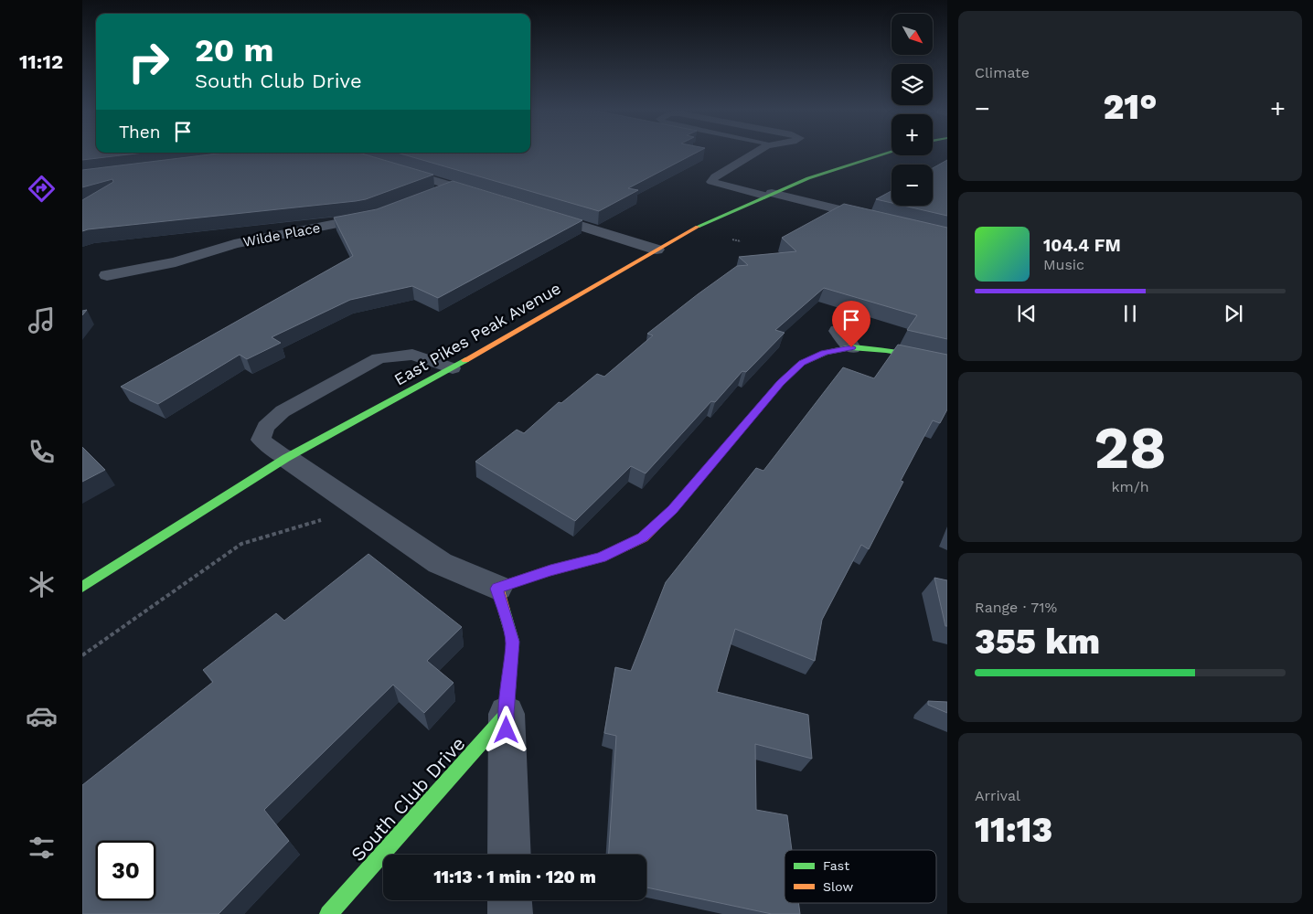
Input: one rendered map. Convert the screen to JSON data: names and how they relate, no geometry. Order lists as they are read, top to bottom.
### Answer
{
  "streets": {
    "street": ["Wilde Place", "East Pikes Peak Avenue", "South Club Drive"]
  },
  "legend": ["Fast", "Slow"],
  "north": "bottom right",
  "page": {
    "tabs": "11:12",
    "tile": [
      "Climate",
      ["28", "km/h"],
      ["Range · 71%", "355 km"],
      ["Arrival", "11:13"]
    ],
    "map_buttons": ["+", "−"],
    "turn": ["20 m", "South Club Drive"],
    "heat": ["−", "21°", "+"],
    "then": "Then",
    "song": ["104.4 FM", "Music"],
    "limit": "30",
    "trip": "11:13 · 1 min · 120 m"
  }
}
